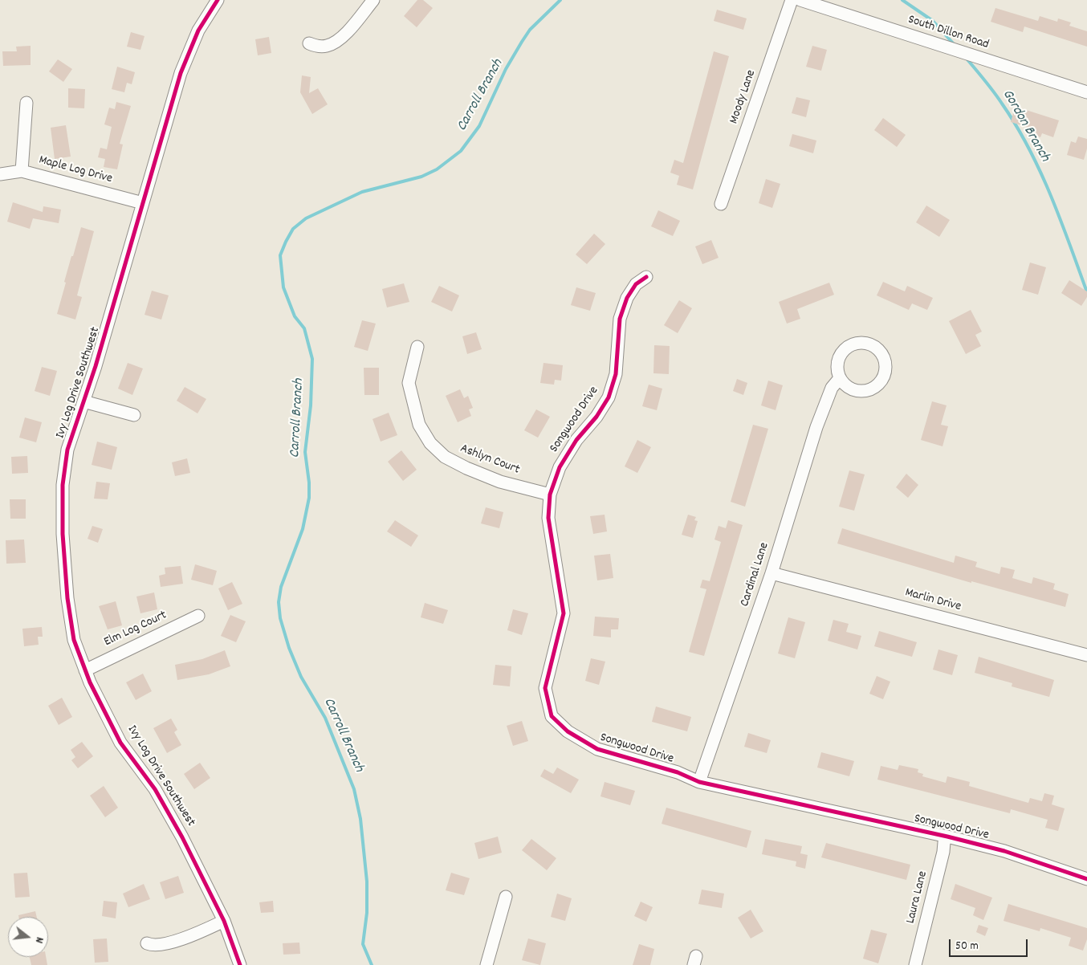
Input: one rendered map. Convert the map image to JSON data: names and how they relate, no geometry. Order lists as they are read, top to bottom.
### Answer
{
  "streets": {
    "street": [
      "South Dillon Road",
      "Moody Lane",
      "Maple Log Drive",
      "Ivy Log Drive Southwest",
      "Songwood Drive",
      "Ashlyn Court",
      "Cardinal Lane",
      "Marlin Drive",
      "Elm Log Court",
      "Laura Lane"
    ]
  },
  "crossings": [
    ["Maple Log Drive", "Ivy Log Drive Southwest"],
    ["Ivy Log Drive Southwest", "Elm Log Court"],
    ["Songwood Drive", "Ashlyn Court"],
    ["Songwood Drive", "Cardinal Lane"],
    ["Songwood Drive", "Laura Lane"],
    ["Cardinal Lane", "Marlin Drive"]
  ],
  "water": ["Carroll Branch", "Gordon Branch"],
  "scale_bar": "50 m",
  "north": "right"
}
